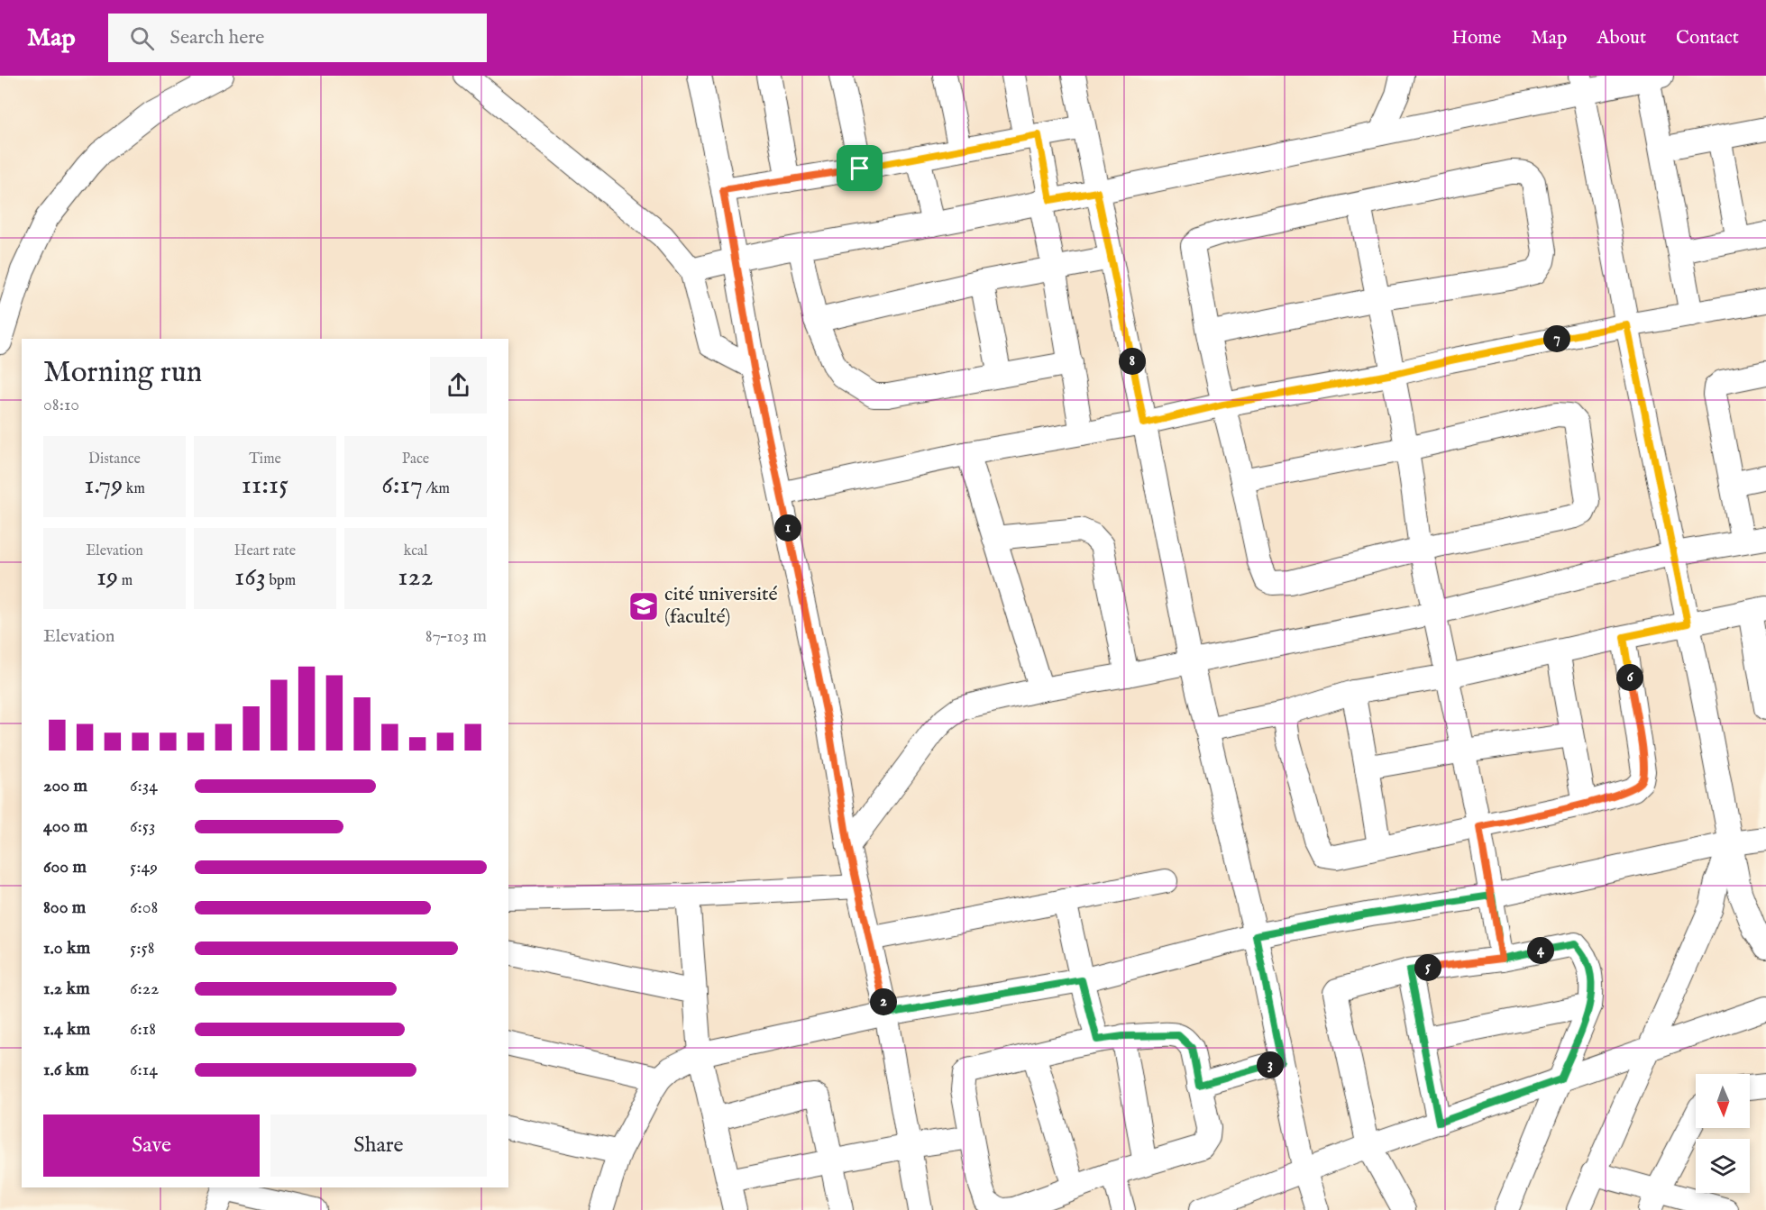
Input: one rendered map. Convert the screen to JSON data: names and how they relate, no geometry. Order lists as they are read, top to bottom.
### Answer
{
  "places": {
    "school or university": ["cité université (faculté)"]
  },
  "north": "bottom",
  "page": {
    "header": "Map",
    "search": "Search here",
    "nav": [
      "Home",
      "Map",
      "About",
      "Contact"
    ],
    "pins": [
      "7",
      "8",
      "1",
      "6",
      "4",
      "5",
      "2",
      "3"
    ],
    "heading": ["Morning run", "08:10"],
    "stats": [
      ["Distance", "1.79 km"],
      ["Time", "11:15"],
      ["Pace", "6:17 /km"],
      ["Elevation", "19 m"],
      ["Heart rate", "163 bpm"],
      ["kcal", "122"]
    ],
    "chart": ["Elevation", "87–103 m"],
    "list": [
      {
        "name": "200 m",
        "note": "6:34"
      },
      {
        "name": "400 m",
        "note": "6:53"
      },
      {
        "name": "600 m",
        "note": "5:49"
      },
      {
        "name": "800 m",
        "note": "6:08"
      },
      {
        "name": "1.0 km",
        "note": "5:58"
      },
      {
        "name": "1.2 km",
        "note": "6:22"
      },
      {
        "name": "1.4 km",
        "note": "6:18"
      },
      {
        "name": "1.6 km",
        "note": "6:14"
      }
    ],
    "buttons": ["Save", "Share"]
  }
}
